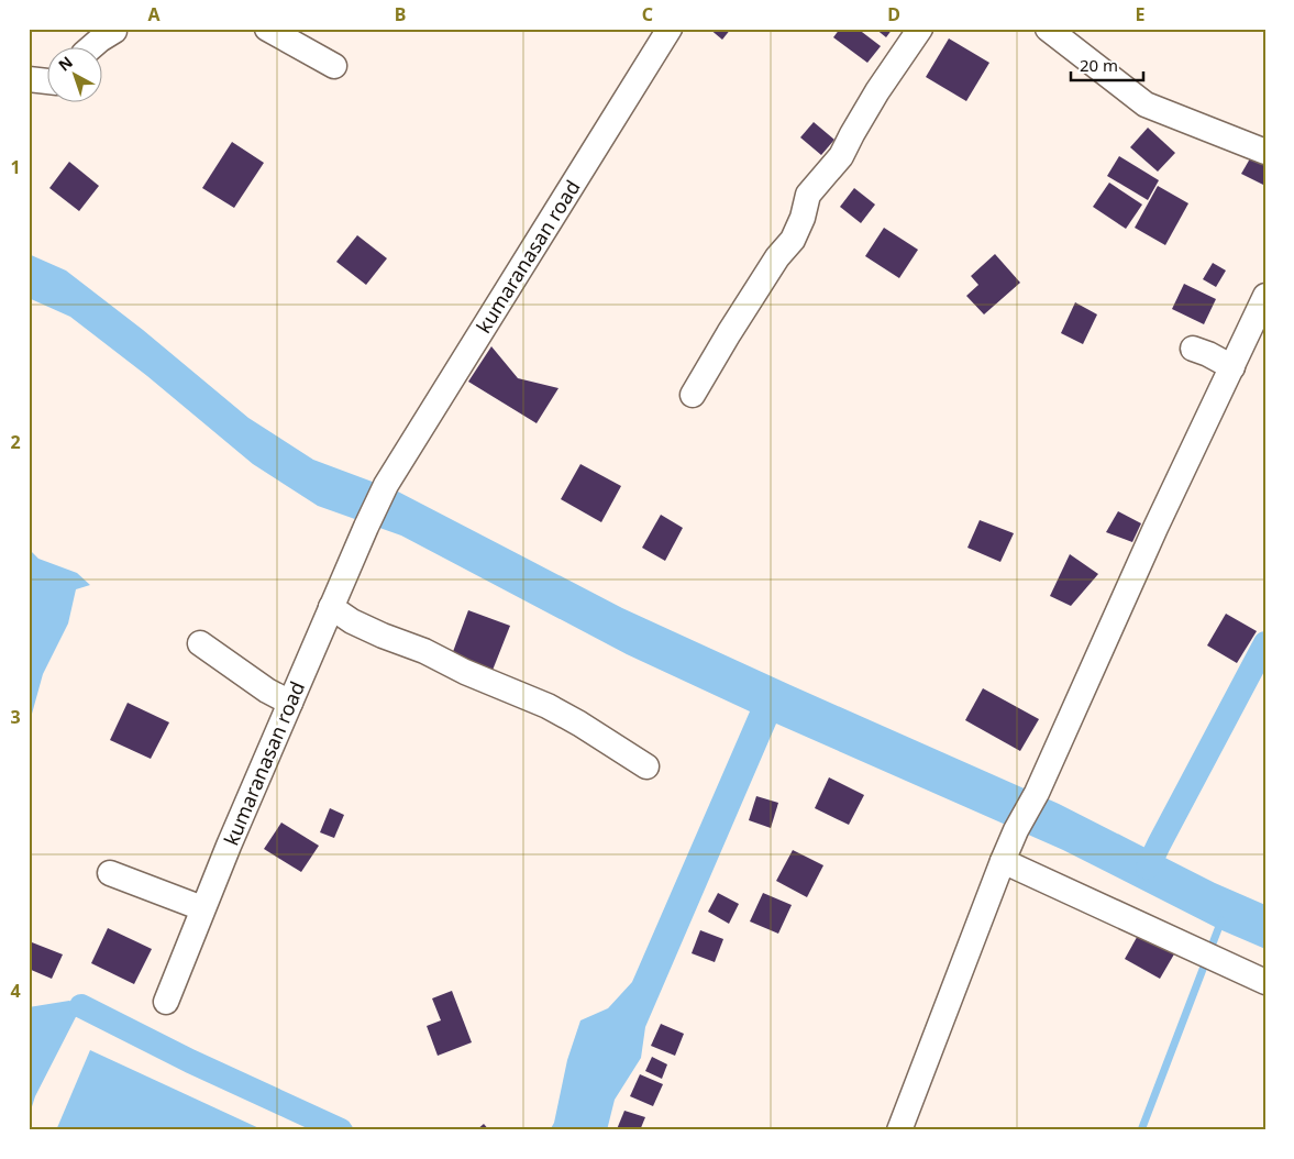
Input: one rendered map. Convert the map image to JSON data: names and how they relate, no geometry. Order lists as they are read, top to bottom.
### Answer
{
  "streets": {
    "street": ["kumaranasan road"]
  },
  "scale_bar": "20 m",
  "north": "top left",
  "grid": {
    "columns": [
      "A",
      "B",
      "C",
      "D",
      "E"
    ],
    "rows": [
      "1",
      "2",
      "3",
      "4"
    ]
  }
}
